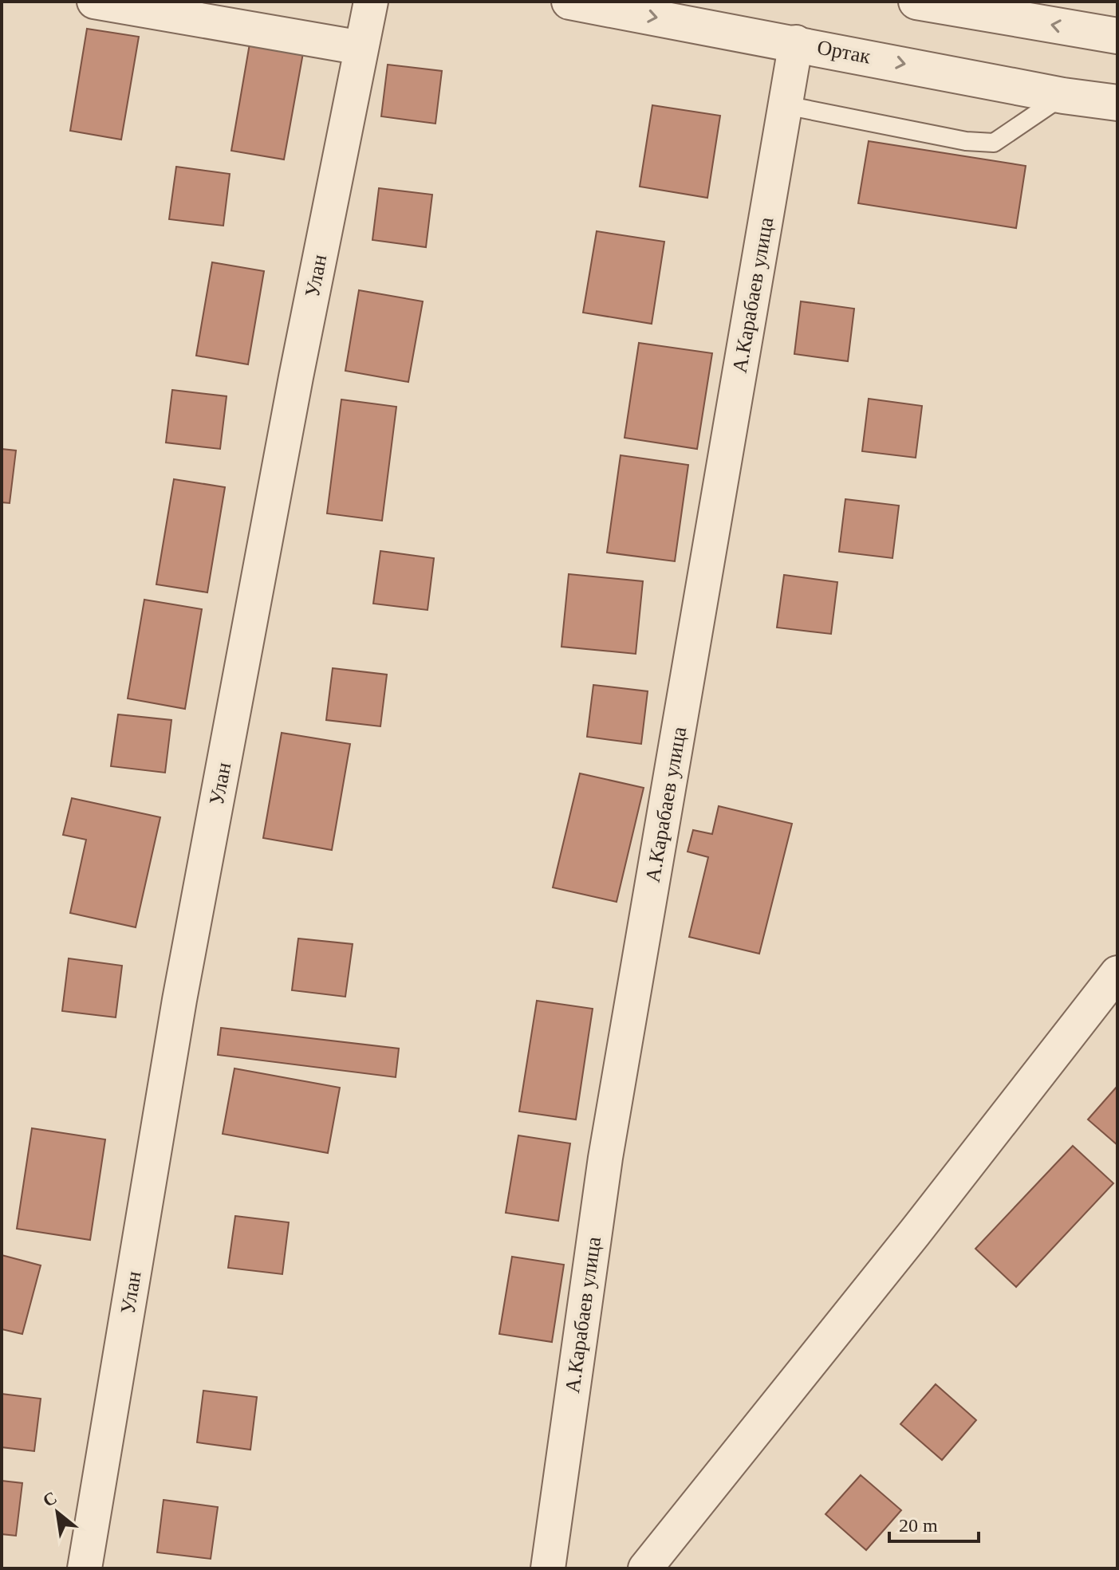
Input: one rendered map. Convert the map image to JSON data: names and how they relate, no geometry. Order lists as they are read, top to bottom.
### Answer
{
  "streets": {
    "street": ["Ортак", "Улан", "А.Карабаев улица"]
  },
  "crossings": [
    ["Ортак", "А.Карабаев улица"]
  ],
  "scale_bar": "20 m",
  "north": "top left"
}
